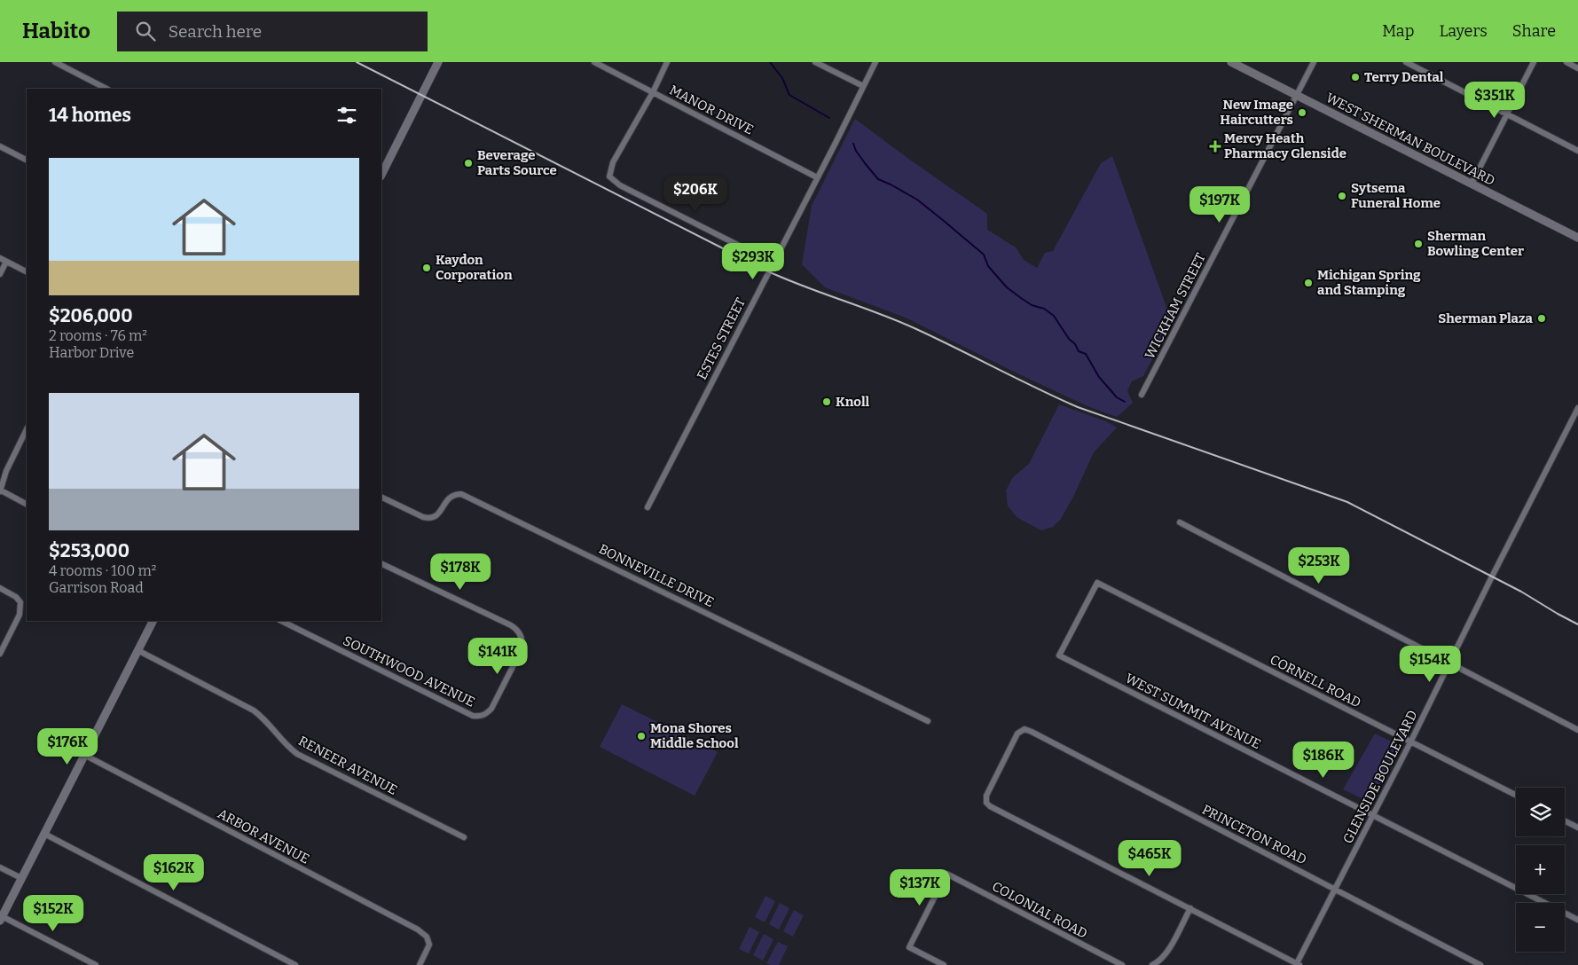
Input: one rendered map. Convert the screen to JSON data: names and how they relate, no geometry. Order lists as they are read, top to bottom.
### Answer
{
  "streets": {
    "street": [
      "MANOR DRIVE",
      "WEST SHERMAN BOULEVARD",
      "WICKHAM STREET",
      "ESTES STREET",
      "BONNEVILLE DRIVE",
      "SOUTHWOOD AVENUE",
      "CORNELL ROAD",
      "WEST SUMMIT AVENUE",
      "RENEER AVENUE",
      "GLENSIDE BOULEVARD",
      "PRINCETON ROAD",
      "ARBOR AVENUE",
      "COLONIAL ROAD"
    ]
  },
  "crossings": [
    ["MANOR DRIVE", "ESTES STREET"],
    ["WEST SHERMAN BOULEVARD", "WICKHAM STREET"],
    ["CORNELL ROAD", "WEST SUMMIT AVENUE"],
    ["CORNELL ROAD", "GLENSIDE BOULEVARD"],
    ["WEST SUMMIT AVENUE", "GLENSIDE BOULEVARD"],
    ["GLENSIDE BOULEVARD", "PRINCETON ROAD"]
  ],
  "places": {
    "other": [
      "Terry Dental",
      "New Image Haircutters",
      "Beverage Parts Source",
      "Sytsema Funeral Home",
      "Sherman Bowling Center",
      "Kaydon Corporation",
      "Michigan Spring and Stamping",
      "Sherman Plaza",
      "Knoll",
      "Mona Shores Middle School"
    ],
    "health": ["Mercy Heath Pharmacy Glenside"]
  },
  "page": {
    "header": "Habito",
    "search": "Search here",
    "nav": ["Map", "Layers", "Share"],
    "price": [
      "$351K",
      "$206K",
      "$197K",
      "$293K",
      "$253K",
      "$178K",
      "$141K",
      "$154K",
      "$176K",
      "$186K",
      "$465K",
      "$162K",
      "$137K",
      "$152K"
    ],
    "heading": "14 homes",
    "list": [
      {
        "name": "$206,000",
        "note": "2 rooms · 76 m² · Harbor Drive"
      },
      {
        "name": "$253,000",
        "note": "4 rooms · 100 m² · Garrison Road"
      }
    ],
    "map_buttons": ["+", "−"]
  }
}
